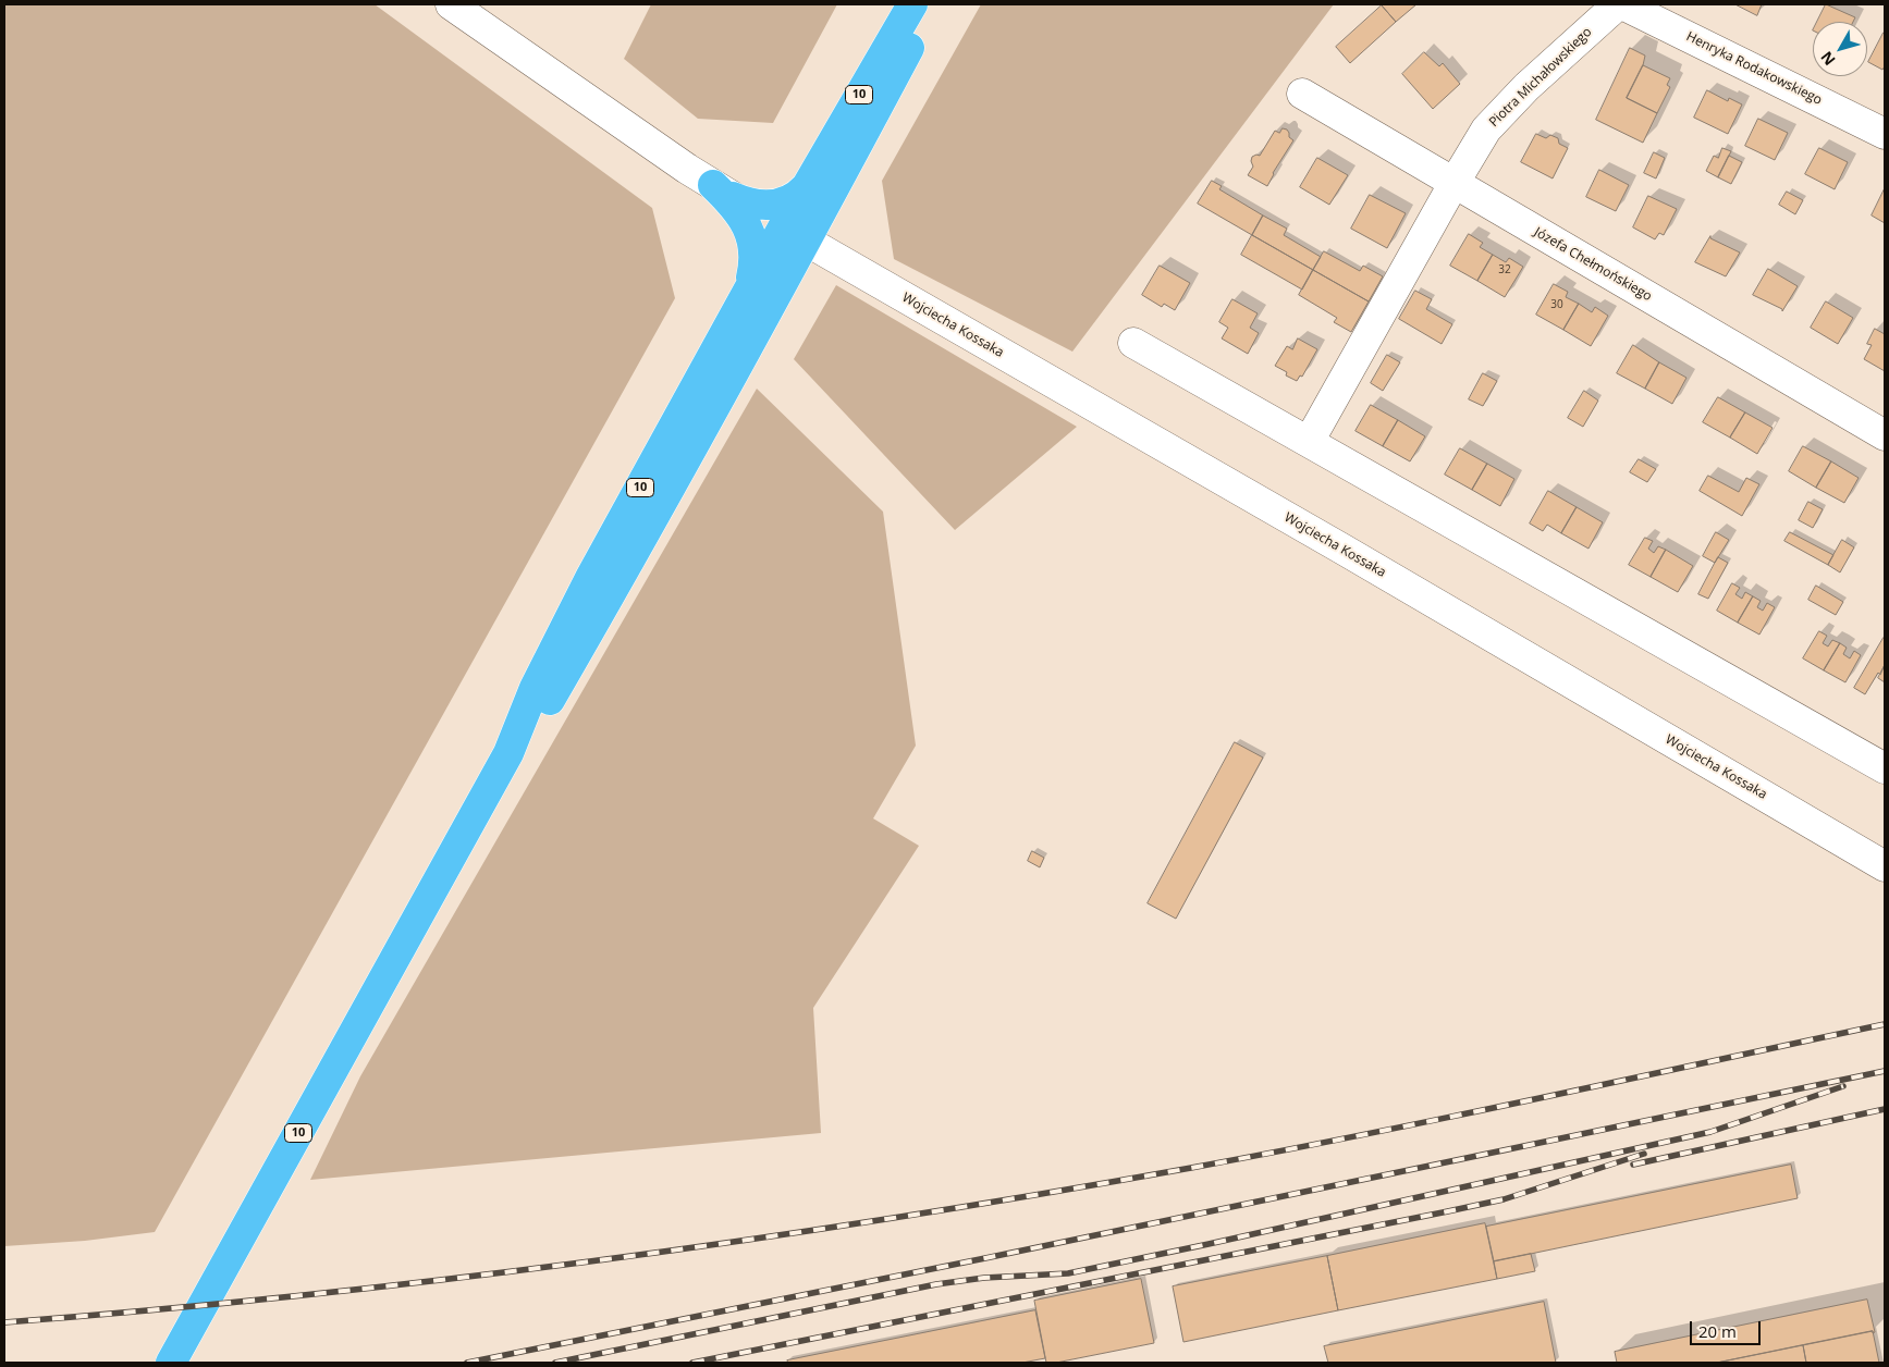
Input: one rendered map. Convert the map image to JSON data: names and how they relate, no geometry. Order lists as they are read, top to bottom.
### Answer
{
  "streets": {
    "highway": ["10"],
    "street": [
      "Henryka Rodakowskiego",
      "Piotra Michałowskiego",
      "Józefa Chełmońskiego",
      "Wojciecha Kossaka"
    ]
  },
  "crossings": [
    ["Piotra Michałowskiego", "Józefa Chełmońskiego"],
    ["10", "Wojciecha Kossaka"]
  ],
  "house_numbers": ["32", "30"],
  "scale_bar": "20 m",
  "north": "bottom left"
}
